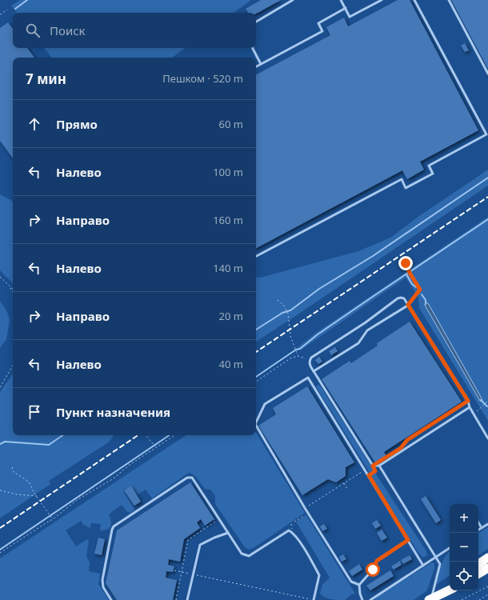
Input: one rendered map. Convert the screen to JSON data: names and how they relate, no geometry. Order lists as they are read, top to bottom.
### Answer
{
  "page": {
    "search": "Поиск",
    "heading": ["7 мин", "Пешком · 520 m"],
    "list": [
      ["Прямо", "60 m"],
      ["Налево", "100 m"],
      ["Направо", "160 m"],
      ["Налево", "140 m"],
      ["Направо", "20 m"],
      ["Налево", "40 m"],
      "Пункт назначения"
    ],
    "map_buttons": ["+", "−"]
  }
}
